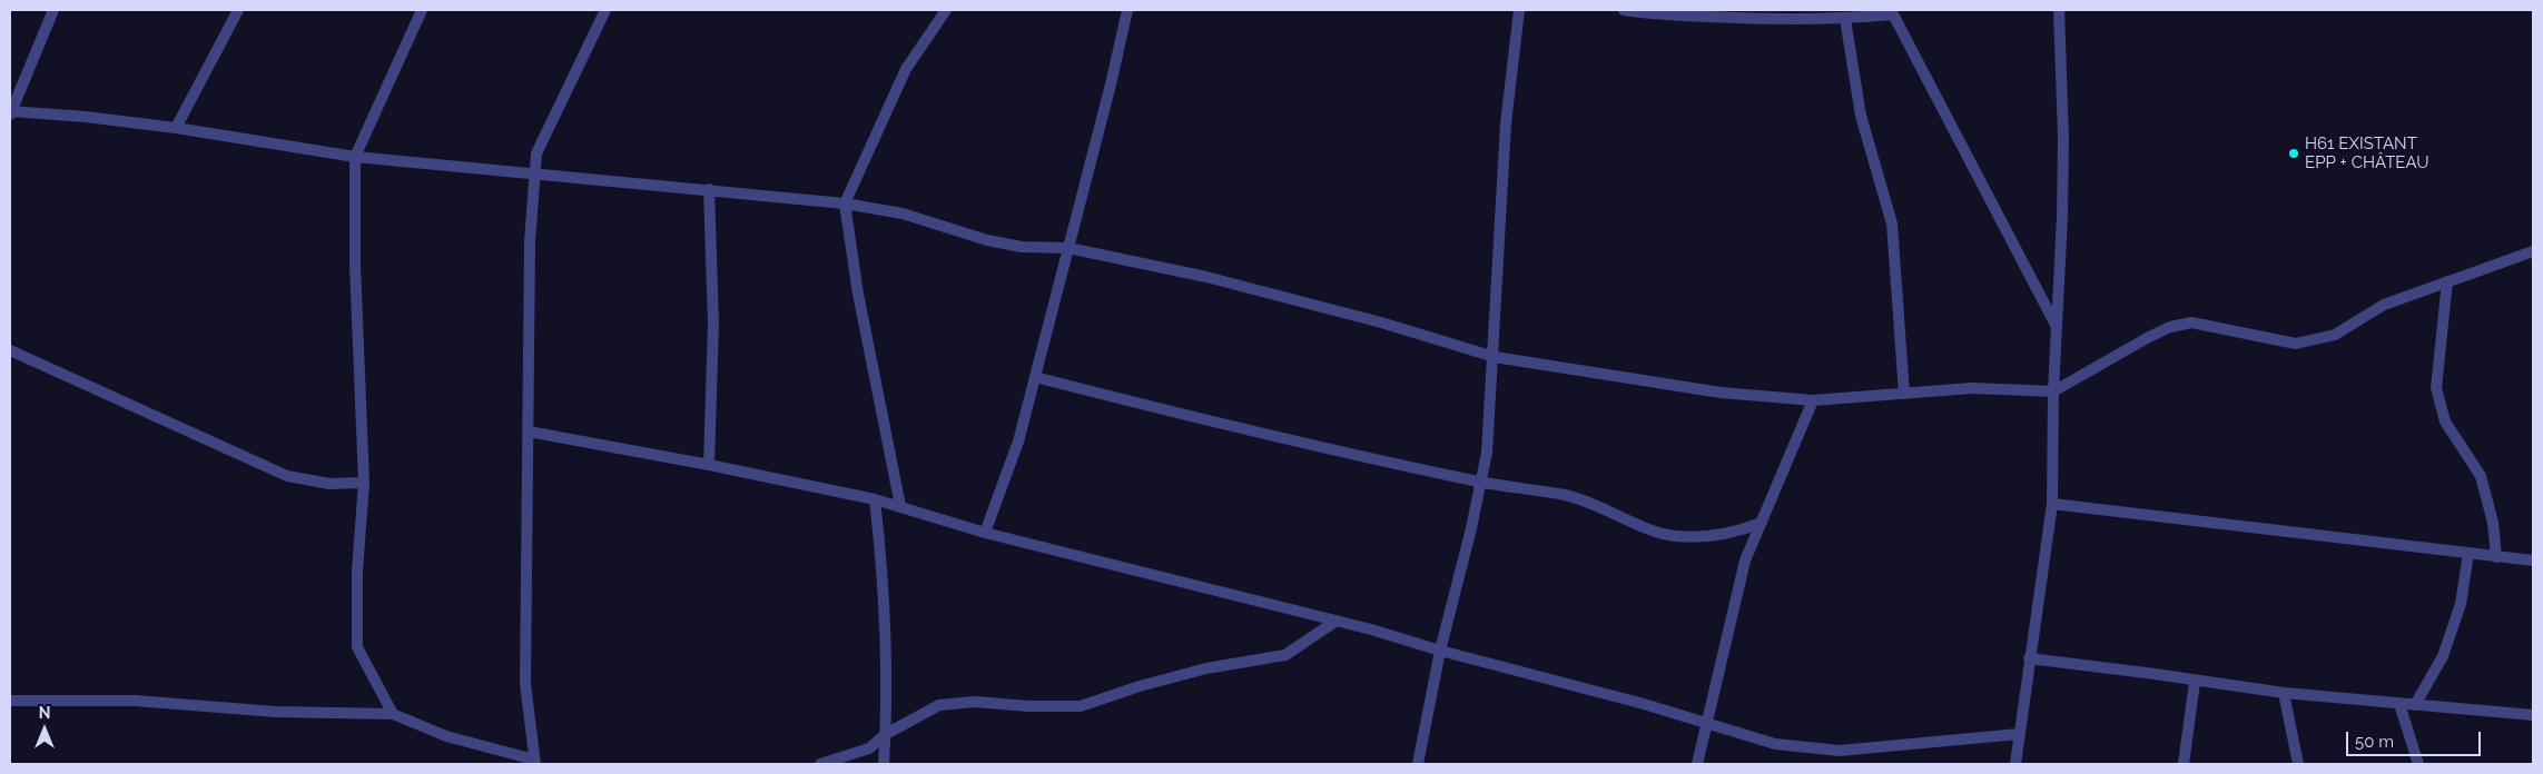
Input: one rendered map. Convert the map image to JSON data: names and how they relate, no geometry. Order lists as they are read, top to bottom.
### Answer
{
  "places": ["H61 EXISTANT EPP + CHÂTEAU"],
  "scale_bar": "50 m",
  "north": "top"
}
